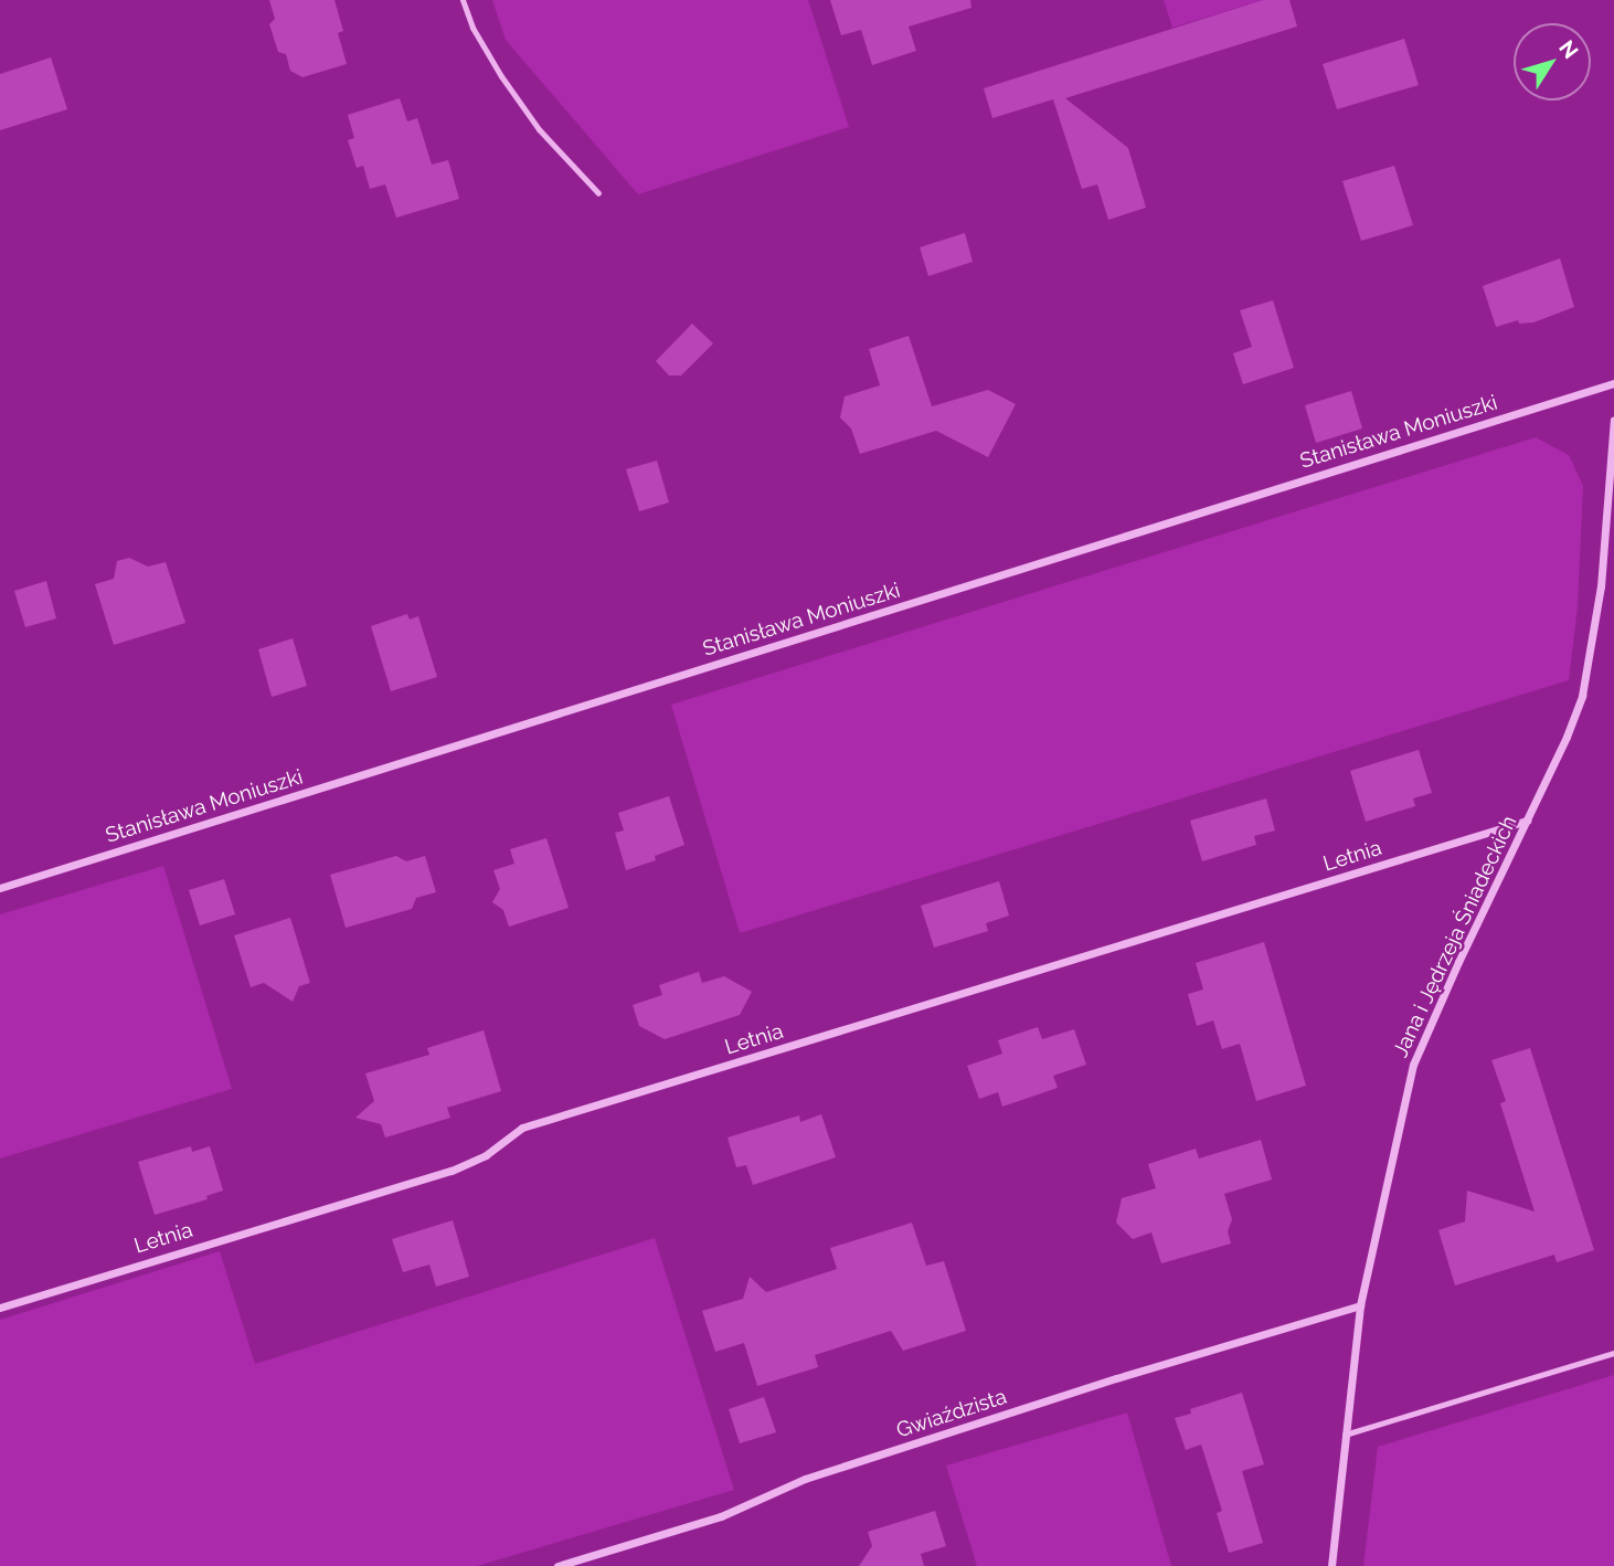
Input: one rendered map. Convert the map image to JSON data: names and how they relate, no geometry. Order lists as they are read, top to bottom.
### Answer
{
  "streets": {
    "street": [
      "Stanisława Moniuszki",
      "Letnia",
      "Jana i Jędrzeja Śniadeckich",
      "Gwiaździsta"
    ]
  },
  "crossings": [
    ["Letnia", "Jana i Jędrzeja Śniadeckich"],
    ["Jana i Jędrzeja Śniadeckich", "Gwiaździsta"]
  ],
  "north": "top right"
}
